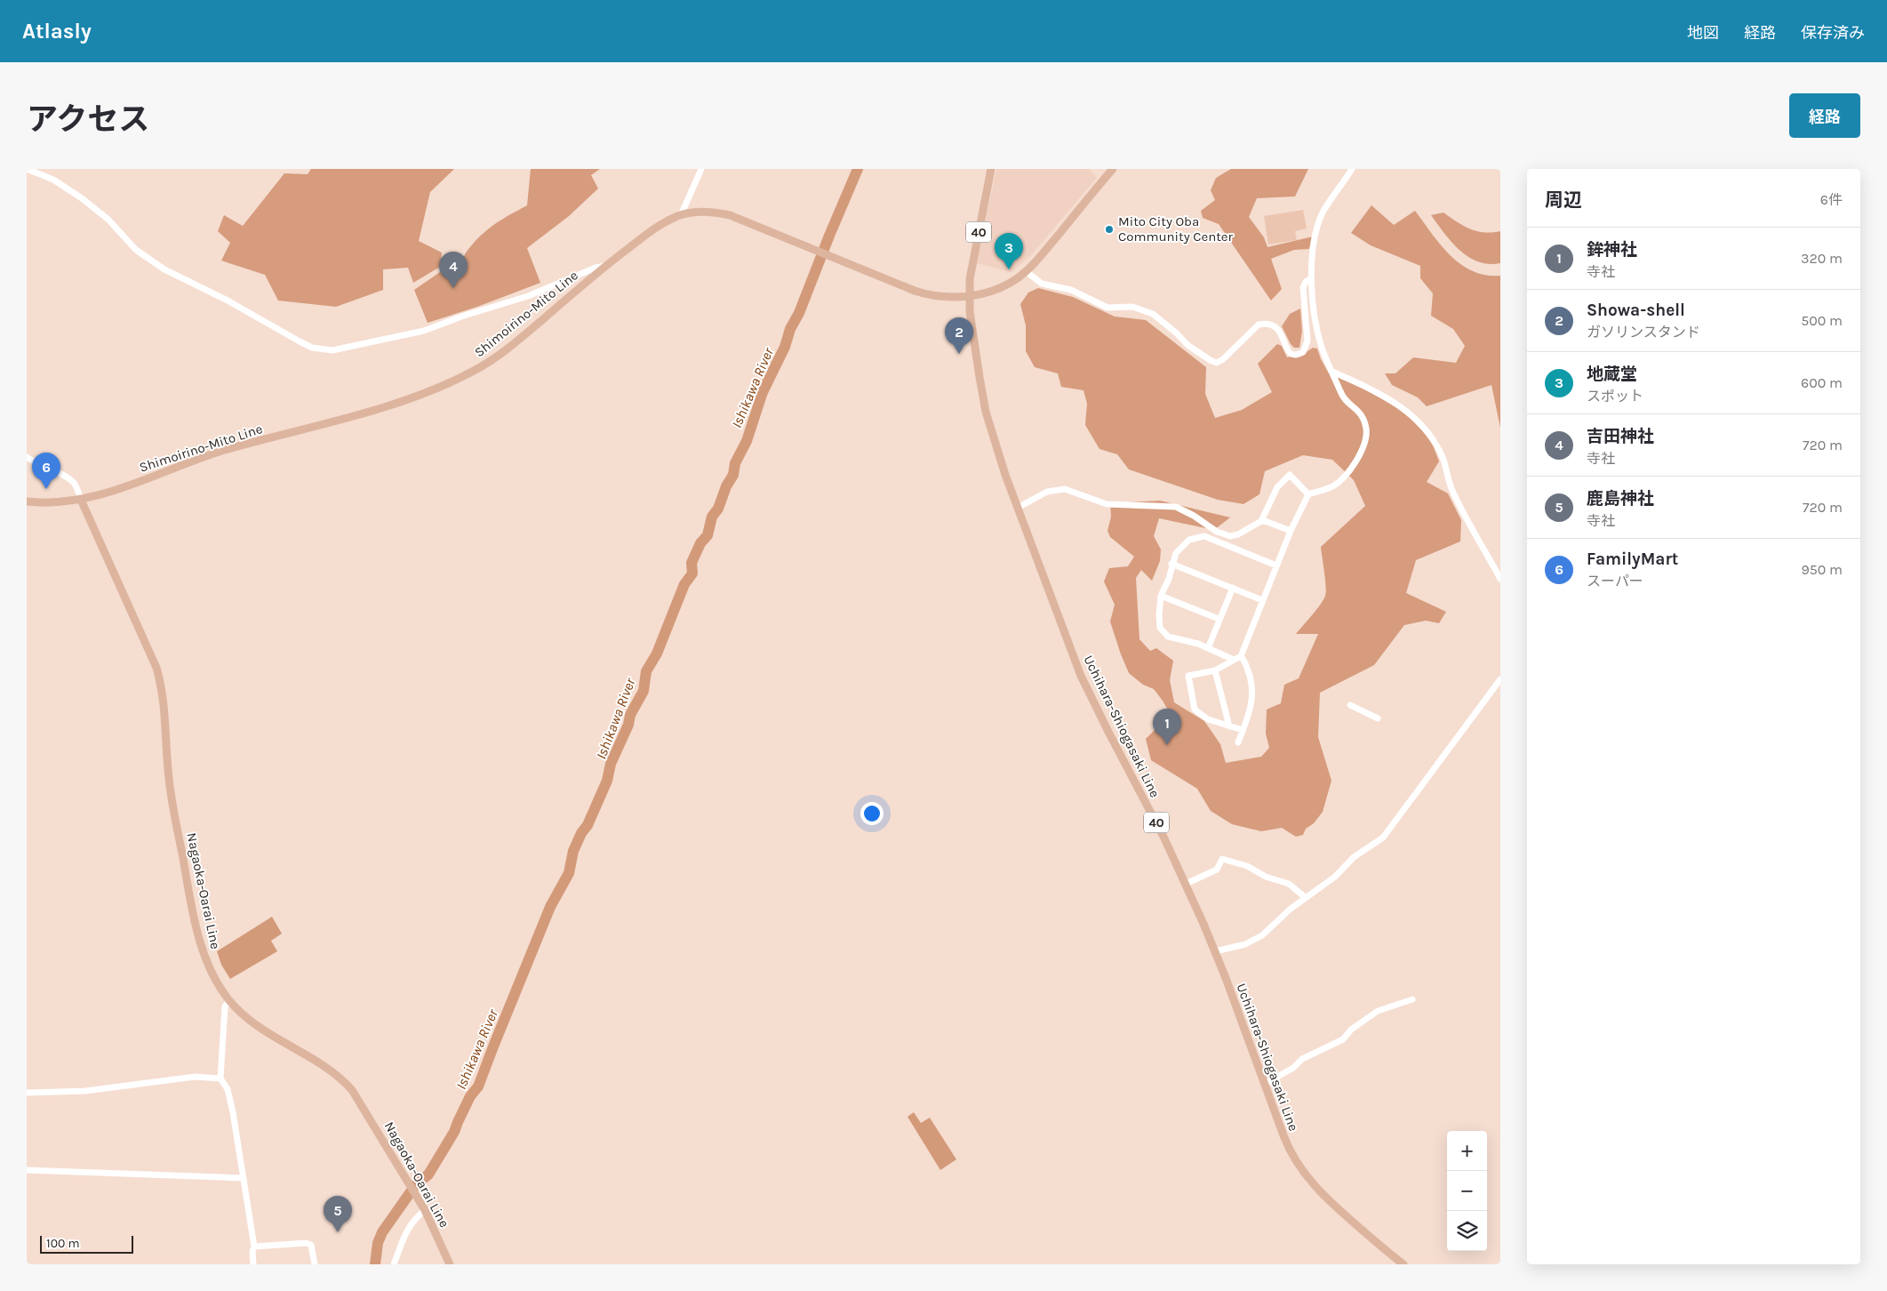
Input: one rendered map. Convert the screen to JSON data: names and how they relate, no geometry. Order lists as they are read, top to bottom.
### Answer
{
  "streets": {
    "main road": [
      "40",
      "Shimoirino-Mito Line",
      "Uchihara-Shiogasaki Line",
      "Nagaoka-Oarai Line"
    ]
  },
  "crossings": [
    ["Shimoirino-Mito Line", "Uchihara-Shiogasaki Line"],
    ["Shimoirino-Mito Line", "Nagaoka-Oarai Line"]
  ],
  "water": ["Ishikawa River"],
  "places": ["Mito City Oba Community Center"],
  "scale_bar": "100 m",
  "page": {
    "header": "Atlasly",
    "nav": ["地図", "経路", "保存済み"],
    "title": "アクセス",
    "buttons": "経路",
    "heading": ["周辺", "6件"],
    "list": [
      {
        "mark": "1",
        "name": "鉾神社",
        "note": "寺社",
        "value": "320 m"
      },
      {
        "mark": "2",
        "name": "Showa-shell",
        "note": "ガソリンスタンド",
        "value": "500 m"
      },
      {
        "mark": "3",
        "name": "地蔵堂",
        "note": "スポット",
        "value": "600 m"
      },
      {
        "mark": "4",
        "name": "吉田神社",
        "note": "寺社",
        "value": "720 m"
      },
      {
        "mark": "5",
        "name": "鹿島神社",
        "note": "寺社",
        "value": "720 m"
      },
      {
        "mark": "6",
        "name": "FamilyMart",
        "note": "スーパー",
        "value": "950 m"
      }
    ],
    "pins": [
      "3",
      "4",
      "2",
      "6",
      "1",
      "5"
    ],
    "map_buttons": ["+", "−"],
    "scale": "100 m"
  }
}
